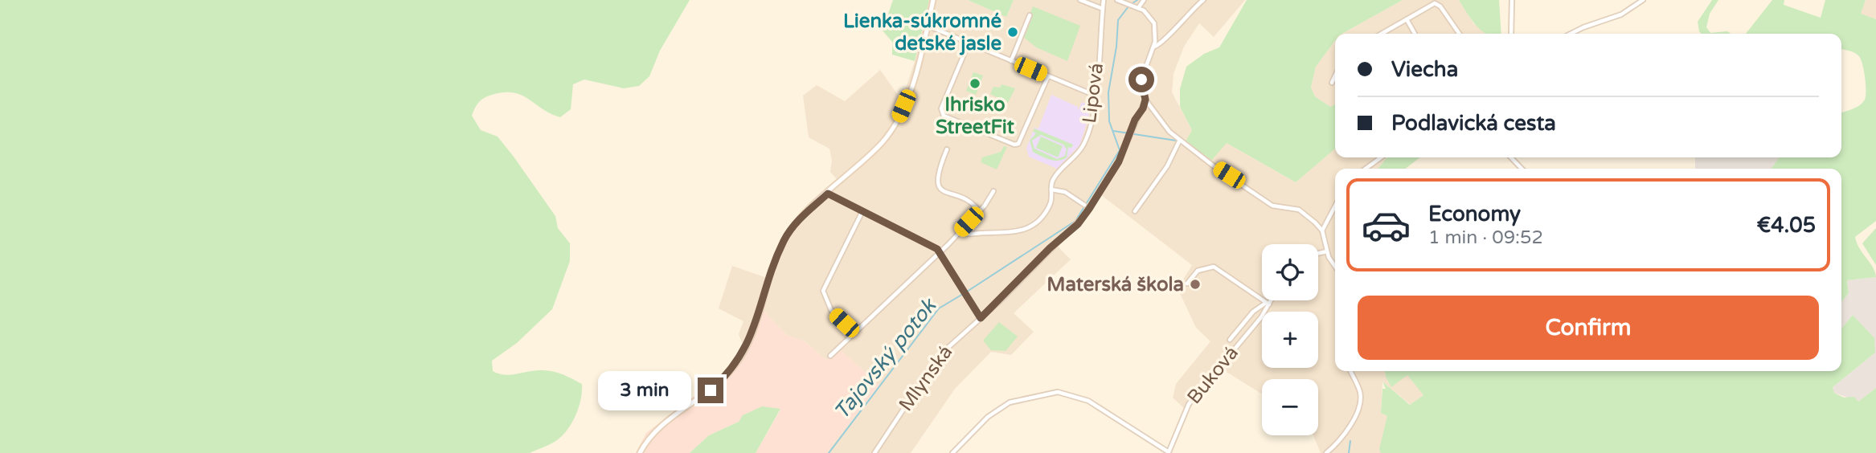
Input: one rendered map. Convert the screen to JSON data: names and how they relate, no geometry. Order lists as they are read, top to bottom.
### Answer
{
  "streets": {
    "street": ["Lipová", "Buková", "Mlynská"]
  },
  "water": ["Tajovský potok"],
  "places": ["Lienka-súkromné detské jasle", "Ihrisko StreetFit", "Materská škola"],
  "page": {
    "banner": ["Viecha", "Podlavická cesta"],
    "list": [
      {
        "name": "Economy",
        "note": "1 min · 09:52",
        "value": "€4.05"
      }
    ],
    "map_buttons": ["+", "−"],
    "buttons": "Confirm",
    "bubble": "3 min"
  }
}
